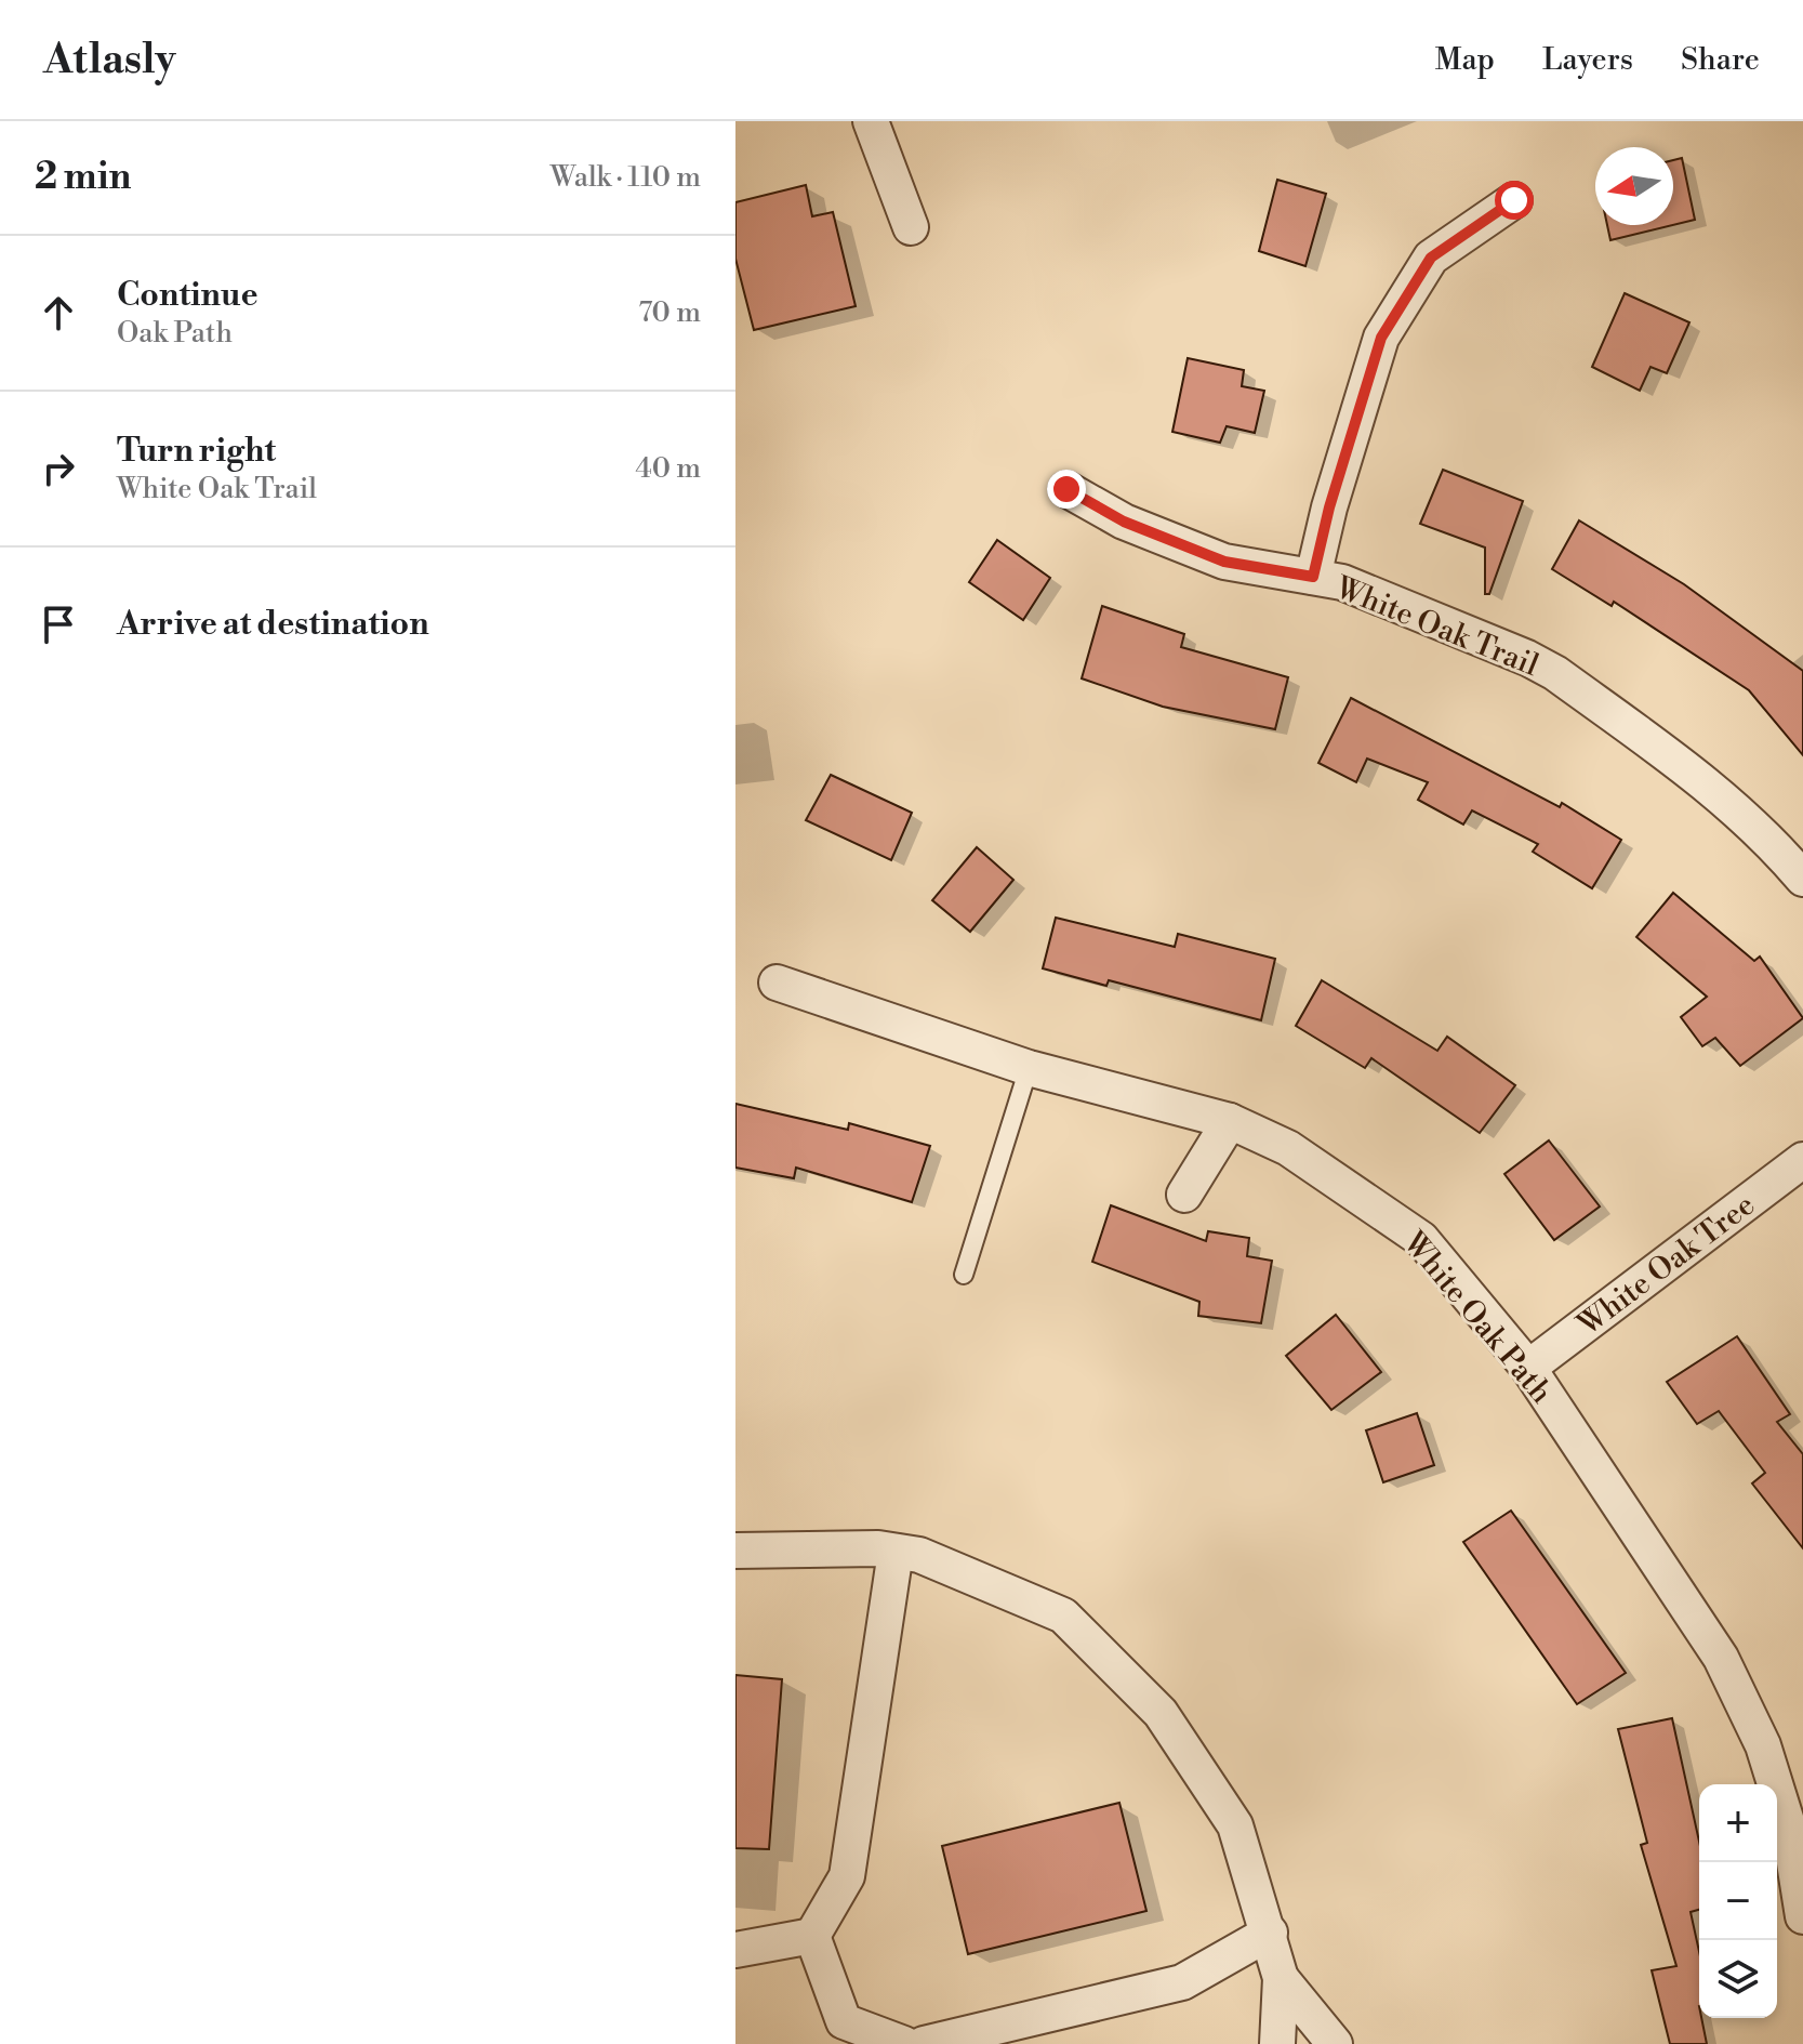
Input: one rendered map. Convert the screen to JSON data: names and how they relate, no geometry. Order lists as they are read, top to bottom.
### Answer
{
  "streets": {
    "street": ["White Oak Trail", "White Oak Tree", "White Oak Path"]
  },
  "crossings": [
    ["White Oak Tree", "White Oak Path"]
  ],
  "north": "left",
  "page": {
    "header": "Atlasly",
    "nav": ["Map", "Layers", "Share"],
    "heading": ["2 min", "Walk · 110 m"],
    "list": [
      ["Continue", "Oak Path", "70 m"],
      ["Turn right", "White Oak Trail", "40 m"],
      "Arrive at destination"
    ],
    "map_buttons": ["+", "−"]
  }
}
